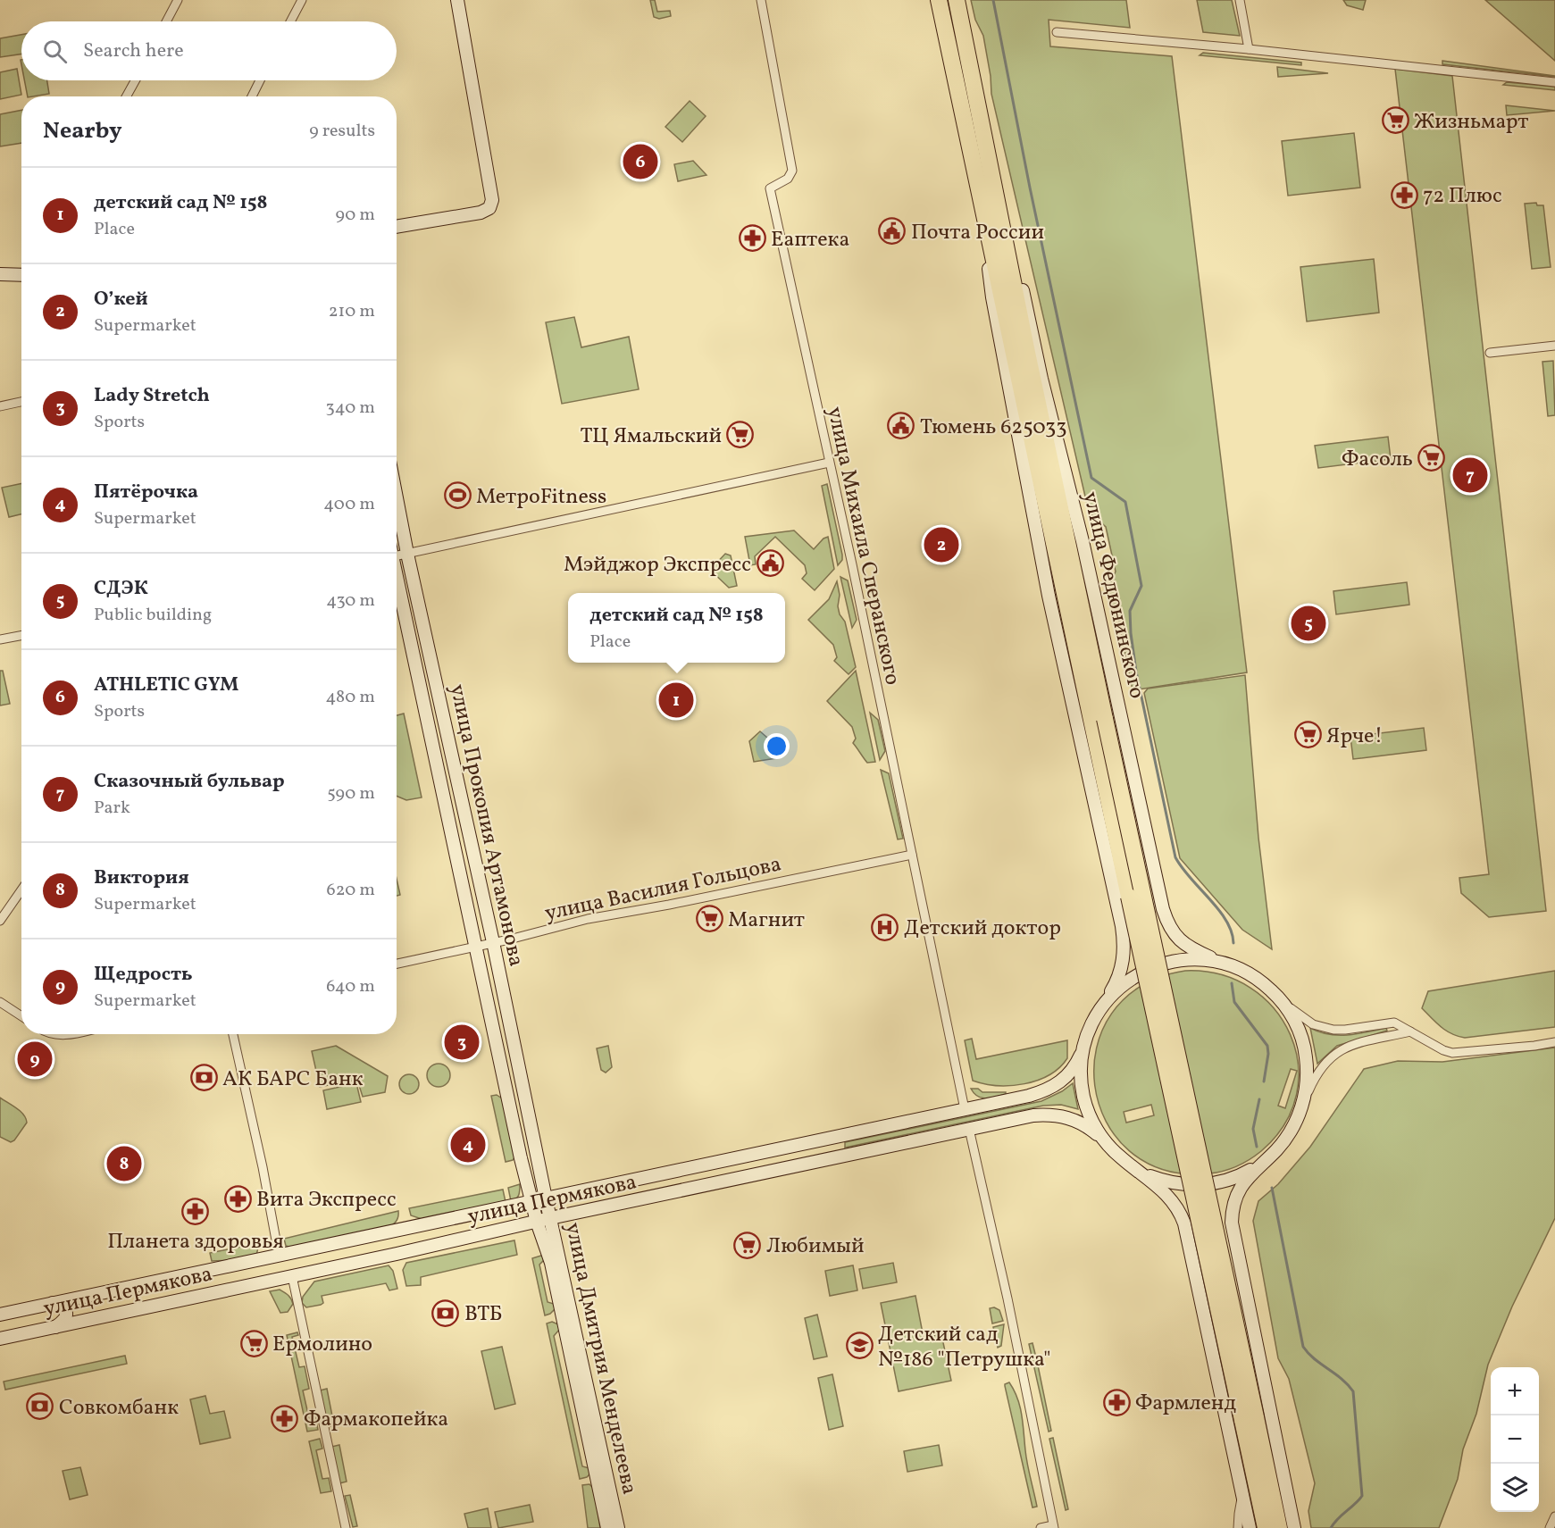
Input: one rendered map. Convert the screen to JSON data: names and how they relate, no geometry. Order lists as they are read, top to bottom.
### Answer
{
  "streets": {
    "highway": ["улица Федюнинского"],
    "main road": ["улица Прокопия Артамонова", "улица Пермякова", "улица Дмитрия Менделеева"],
    "street": ["улица Михаила Сперанского", "улица Василия Гольцова"]
  },
  "crossings": [
    ["улица Михаила Сперанского", "улица Василия Гольцова"],
    ["улица Михаила Сперанского", "улица Пермякова"],
    ["улица Прокопия Артамонова", "улица Василия Гольцова"],
    ["улица Прокопия Артамонова", "улица Пермякова"],
    ["улица Прокопия Артамонова", "улица Дмитрия Менделеева"],
    ["улица Пермякова", "улица Дмитрия Менделеева"]
  ],
  "places": {
    "supermarket": [
      "Жизньмарт",
      "ТЦ Ямальский",
      "Фасоль",
      "Ярче!",
      "Магнит",
      "Любимый",
      "Ермолино"
    ],
    "pharmacy": [
      "72 Плюс",
      "Еаптека",
      "Вита Экспресс",
      "Планета здоровья",
      "Фармленд",
      "Фармакопейка"
    ],
    "public building": ["Почта России", "Тюмень 625033", "Мэйджор Экспресс"],
    "sports": ["МетроFitness"],
    "hospital": ["Детский доктор"],
    "bank": ["АК БАРС Банк", "ВТБ", "Совкомбанк"],
    "school or university": ["Детский сад №186 \"Петрушка\""]
  },
  "page": {
    "search": "Search here",
    "heading": ["Nearby", "9 results"],
    "pins": [
      "6",
      "7",
      "2",
      "5",
      "1",
      "3",
      "9",
      "4",
      "8"
    ],
    "list": [
      {
        "mark": "1",
        "name": "детский сад № 158",
        "note": "Place",
        "value": "90 m"
      },
      {
        "mark": "2",
        "name": "О’кей",
        "note": "Supermarket",
        "value": "210 m"
      },
      {
        "mark": "3",
        "name": "Lady Stretch",
        "note": "Sports",
        "value": "340 m"
      },
      {
        "mark": "4",
        "name": "Пятёрочка",
        "note": "Supermarket",
        "value": "400 m"
      },
      {
        "mark": "5",
        "name": "СДЭК",
        "note": "Public building",
        "value": "430 m"
      },
      {
        "mark": "6",
        "name": "ATHLETIC GYM",
        "note": "Sports",
        "value": "480 m"
      },
      {
        "mark": "7",
        "name": "Сказочный бульвар",
        "note": "Park",
        "value": "590 m"
      },
      {
        "mark": "8",
        "name": "Виктория",
        "note": "Supermarket",
        "value": "620 m"
      },
      {
        "mark": "9",
        "name": "Щедрость",
        "note": "Supermarket",
        "value": "640 m"
      }
    ],
    "popup": ["детский сад № 158", "Place"],
    "map_buttons": ["+", "−"]
  }
}
